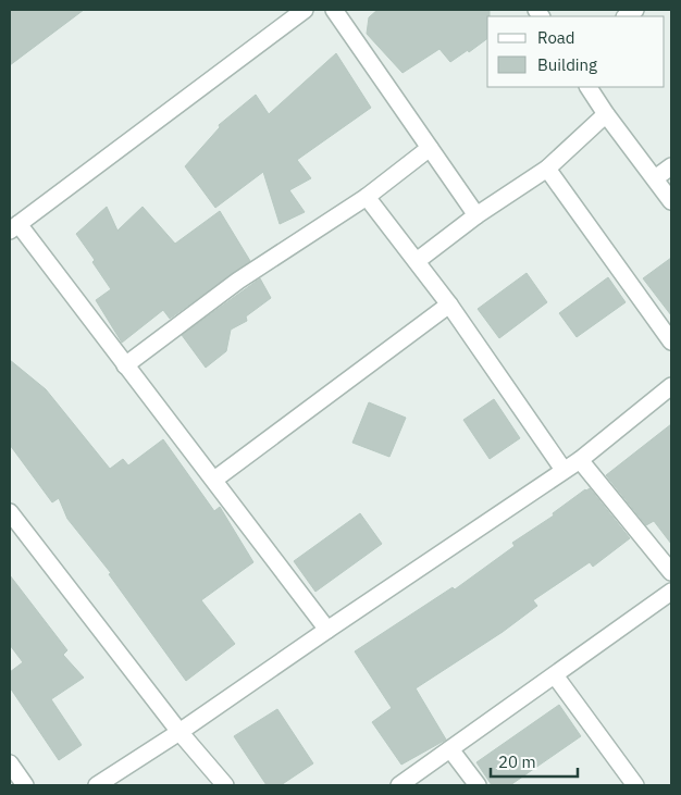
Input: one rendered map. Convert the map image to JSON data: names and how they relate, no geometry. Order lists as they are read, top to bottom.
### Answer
{
  "legend": ["Road", "Building"],
  "scale_bar": "20 m"
}
